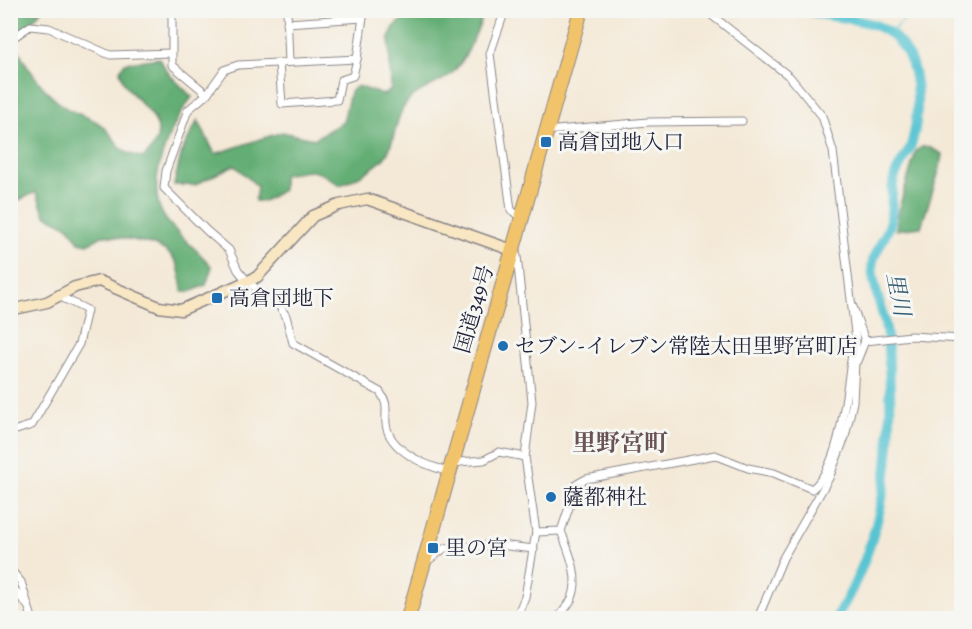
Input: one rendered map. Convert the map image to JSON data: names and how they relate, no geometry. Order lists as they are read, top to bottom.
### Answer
{
  "streets": {
    "highway": ["国道349号"]
  },
  "districts": ["里野宮町"],
  "water": ["里川"],
  "places": {
    "transit": ["高倉団地入口", "高倉団地下", "里の宮"],
    "other": ["セブン-イレブン常陸太田里野宮町店", "薩都神社"]
  }
}
